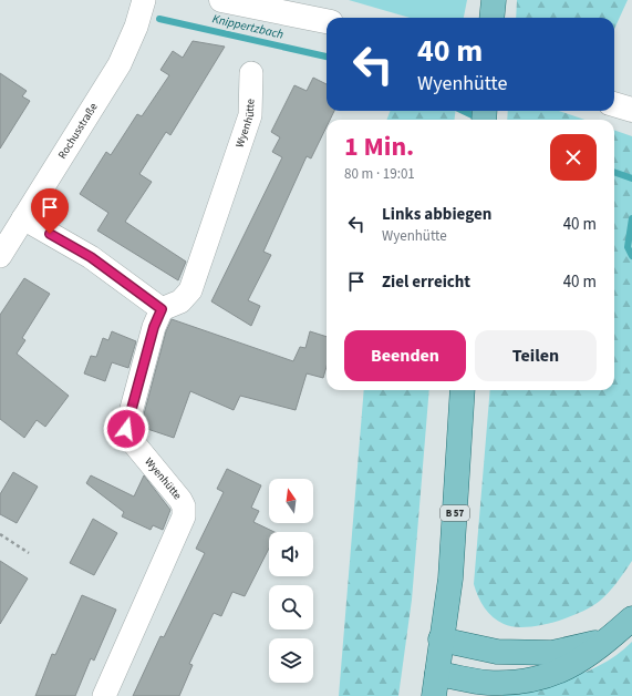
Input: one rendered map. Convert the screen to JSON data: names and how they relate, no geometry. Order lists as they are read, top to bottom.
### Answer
{
  "streets": {
    "main road": ["B 57"],
    "street": ["Wyenhütte", "Rochusstraße"]
  },
  "water": ["Knippertzbach"],
  "north": "top",
  "page": {
    "turn": ["40 m", "Wyenhütte"],
    "heading": ["1 Min.", "80 m · 19:01"],
    "list": [
      {
        "name": "Links abbiegen",
        "note": "Wyenhütte",
        "value": "40 m"
      },
      {
        "name": "Ziel erreicht",
        "value": "40 m"
      }
    ],
    "buttons": ["Beenden", "Teilen"]
  }
}
